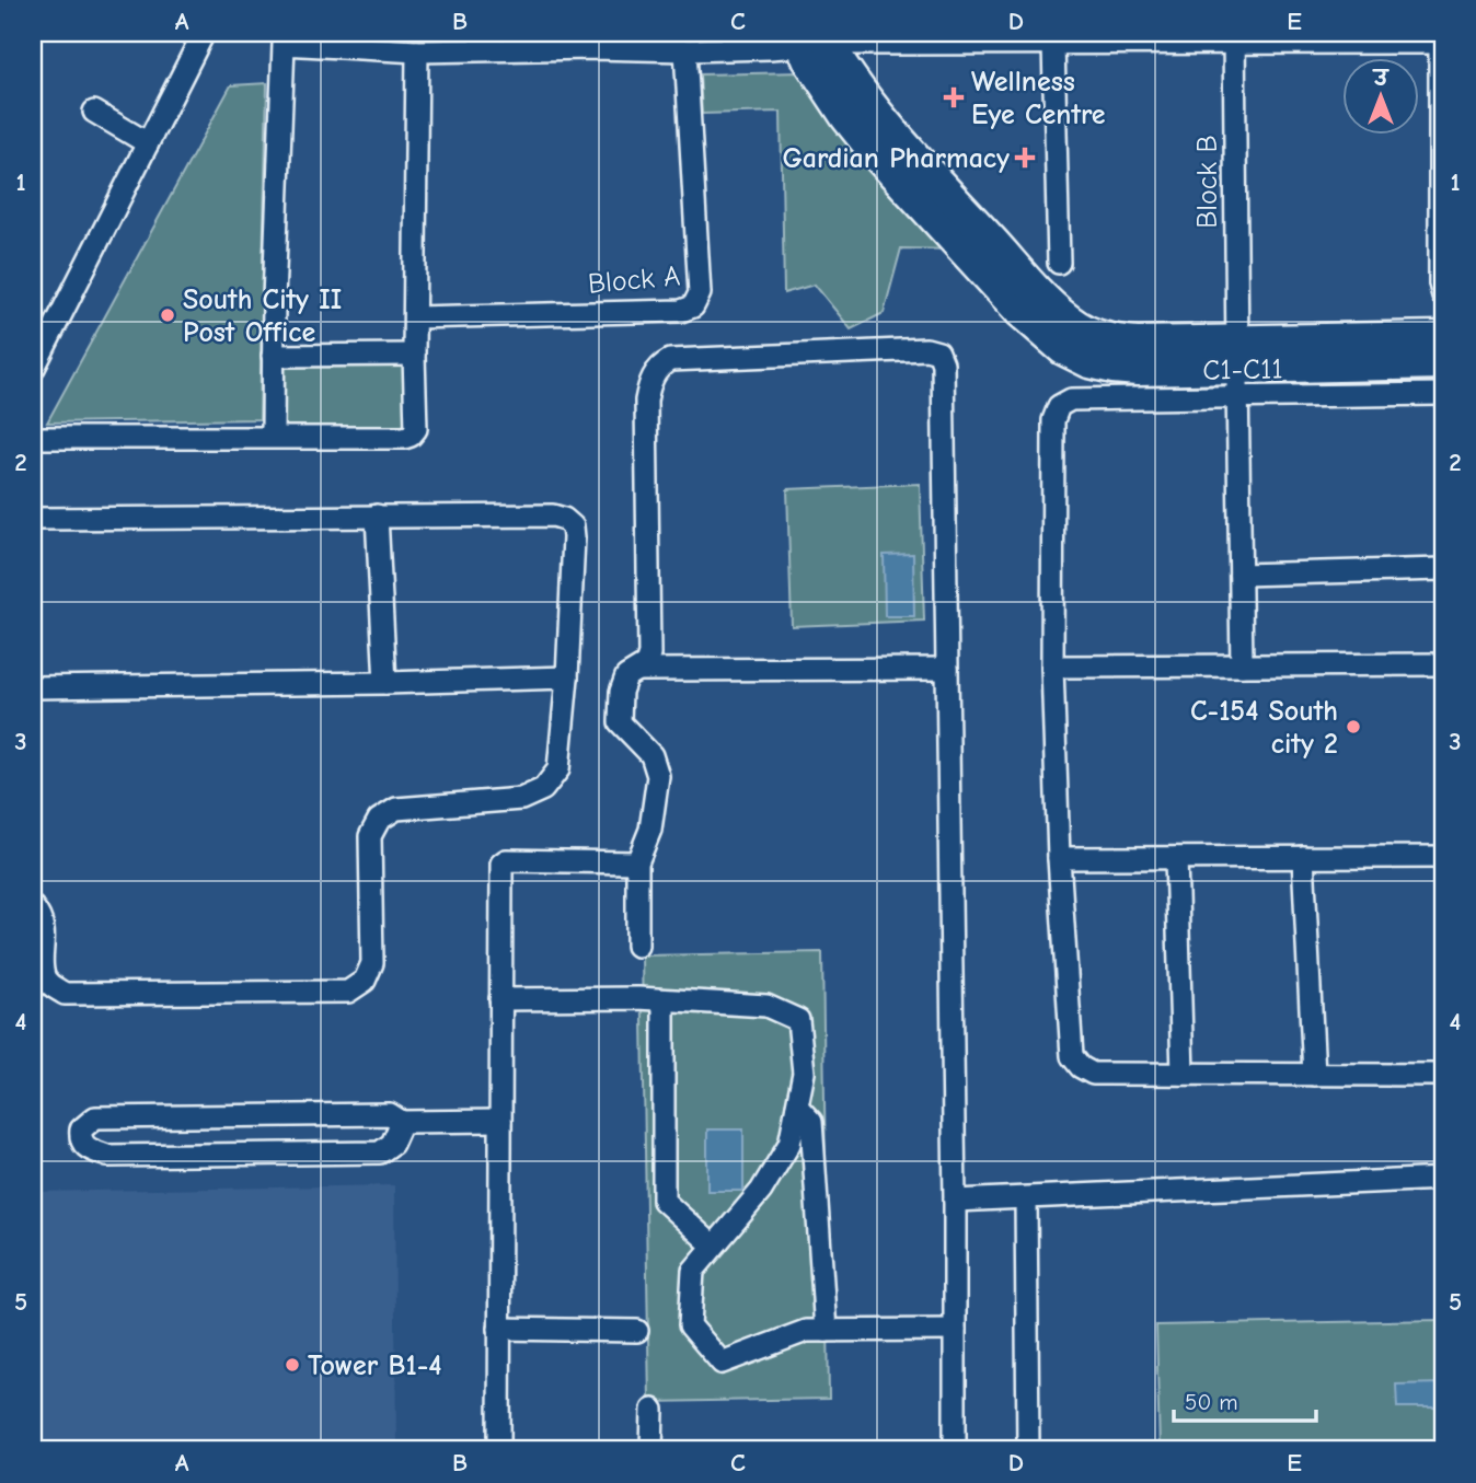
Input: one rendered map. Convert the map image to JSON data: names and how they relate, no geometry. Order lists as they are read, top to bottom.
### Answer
{
  "streets": {
    "street": ["Block B", "Block A", "C1-C11"]
  },
  "crossings": [
    ["Block B", "C1-C11"]
  ],
  "places": {
    "health": ["Wellness Eye Centre", "Gardian Pharmacy"],
    "other": ["South City II Post Office", "C-154 South city 2", "Tower B1-4"]
  },
  "scale_bar": "50 m",
  "north": "top",
  "grid": {
    "columns": [
      "A",
      "B",
      "C",
      "D",
      "E"
    ],
    "rows": [
      "1",
      "2",
      "3",
      "4",
      "5"
    ]
  }
}
